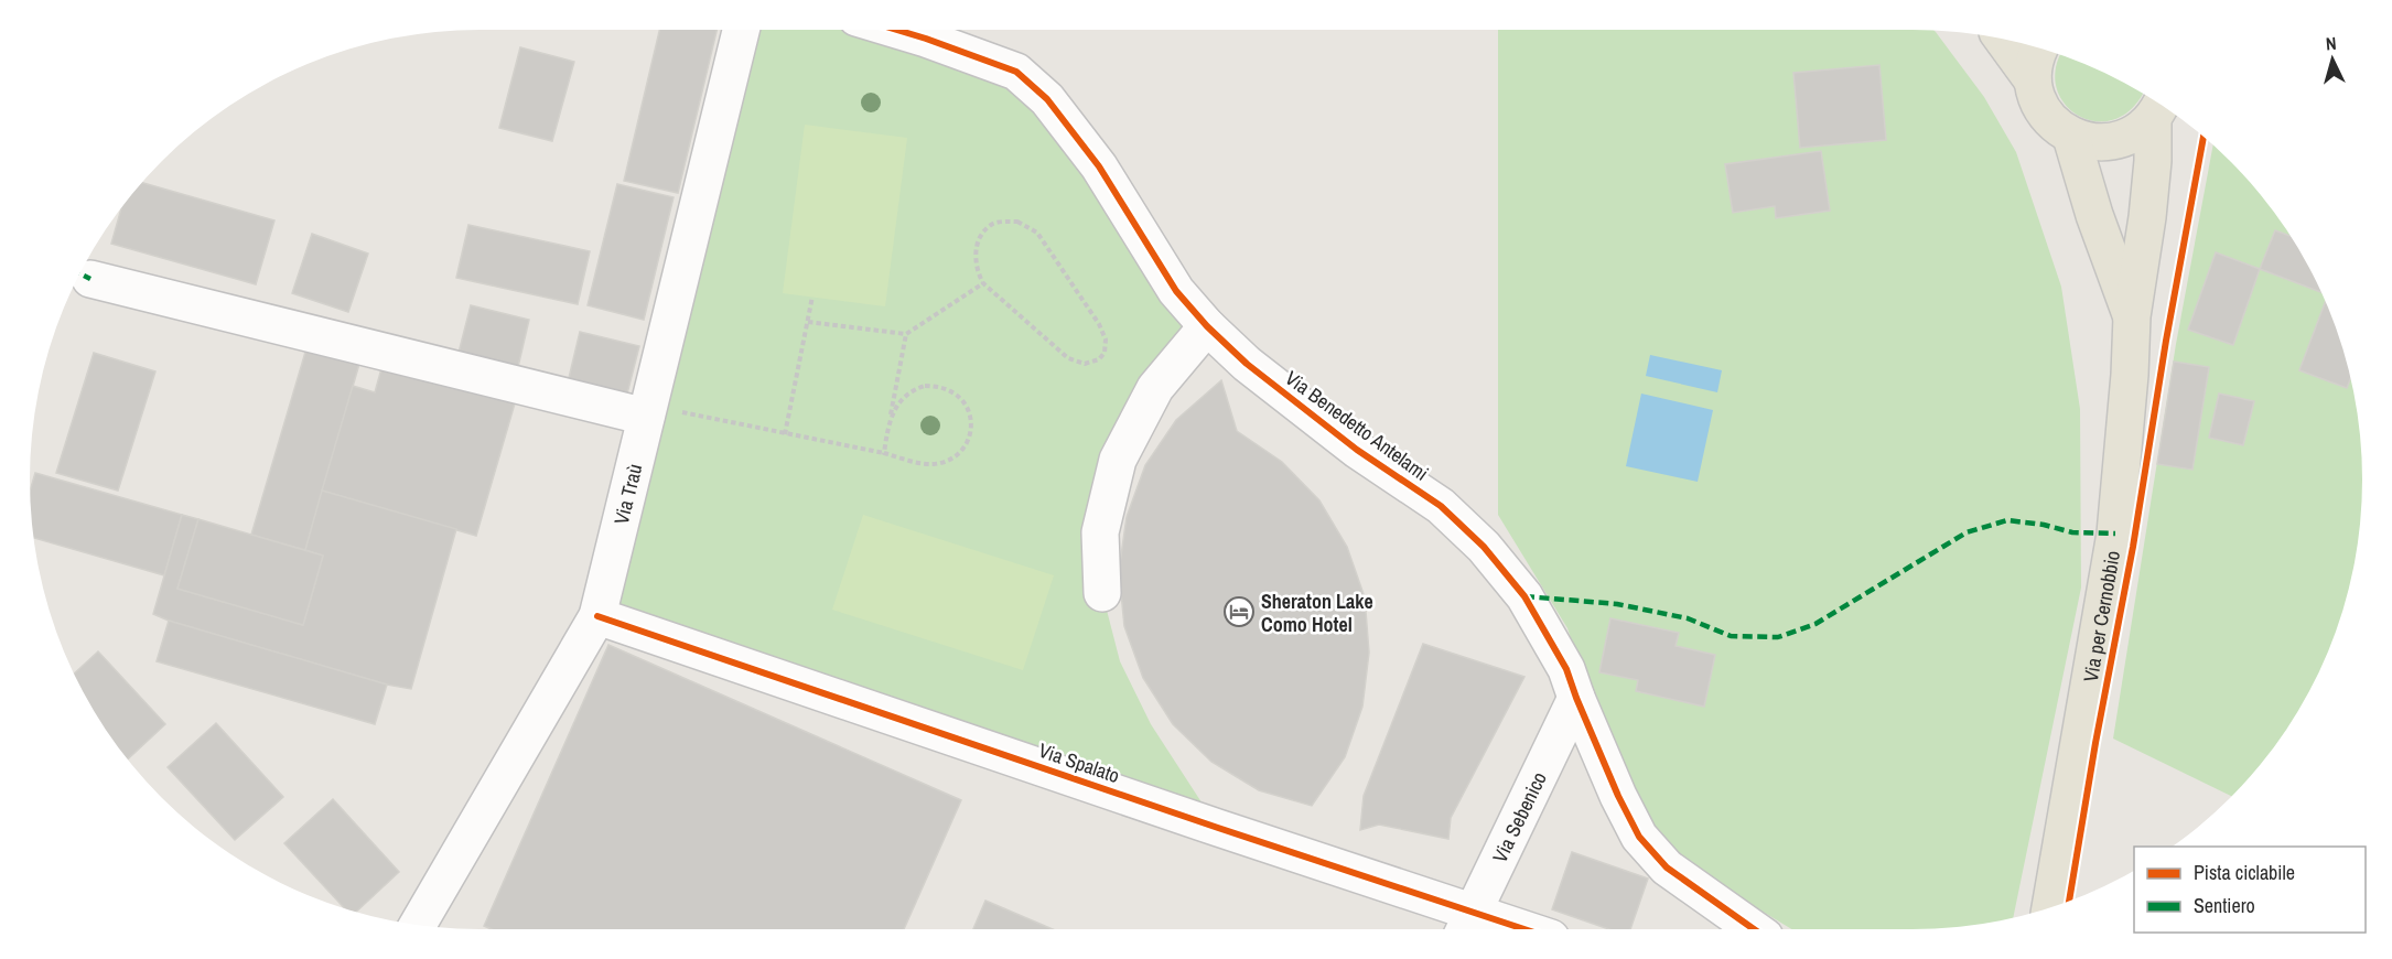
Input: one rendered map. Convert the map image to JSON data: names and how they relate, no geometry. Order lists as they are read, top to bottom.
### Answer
{
  "streets": {
    "main road": ["Via per Cernobbio"],
    "street": [
      "Via Benedetto Antelami",
      "Via Traù",
      "Via Spalato",
      "Via Sebenico"
    ]
  },
  "crossings": [
    ["Via Benedetto Antelami", "Via Sebenico"],
    ["Via Traù", "Via Spalato"],
    ["Via Spalato", "Via Sebenico"]
  ],
  "places": {
    "hotel": ["Sheraton Lake Como Hotel"]
  },
  "legend": ["Pista ciclabile", "Sentiero"],
  "north": "top"
}
